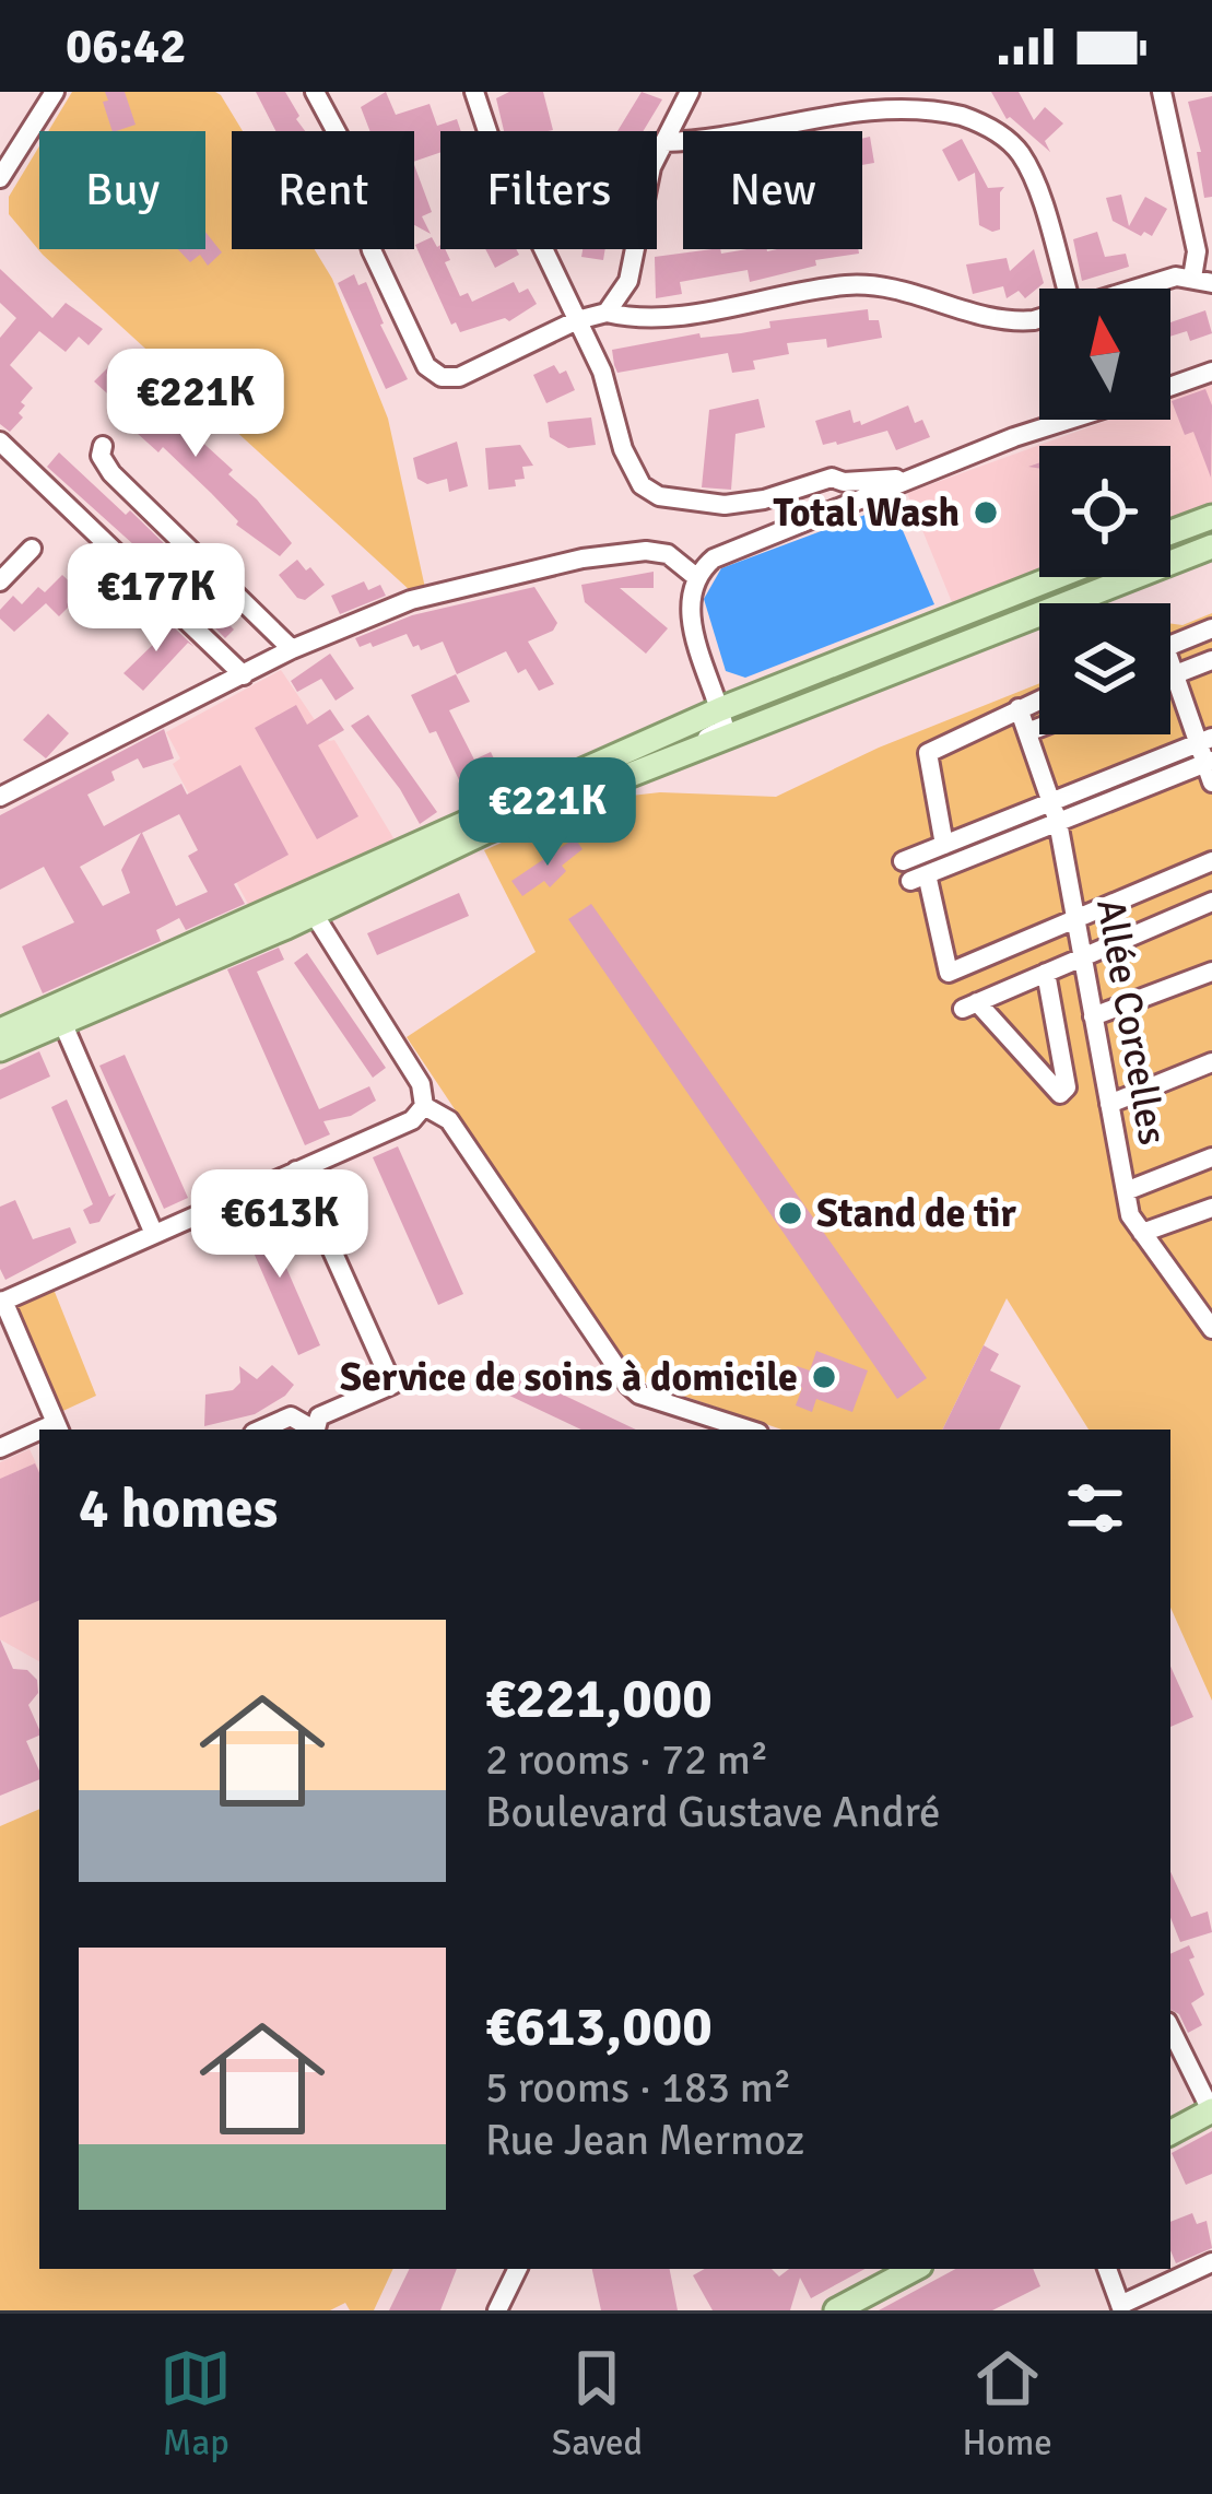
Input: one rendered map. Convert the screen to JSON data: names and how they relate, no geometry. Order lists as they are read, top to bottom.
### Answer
{
  "streets": {
    "street": ["Allée Corcelles"]
  },
  "places": ["Total Wash", "Stand de tir", "Service de soins à domicile"],
  "north": "top",
  "page": {
    "status": "06:42",
    "chip": [
      "Buy",
      "Rent",
      "Filters",
      "New"
    ],
    "price": [
      "€221K",
      "€177K",
      "€221K",
      "€613K"
    ],
    "heading": "4 homes",
    "list": [
      {
        "name": "€221,000",
        "note": "2 rooms · 72 m² · Boulevard Gustave André"
      },
      {
        "name": "€613,000",
        "note": "5 rooms · 183 m² · Rue Jean Mermoz"
      }
    ],
    "tabs": ["Map", "Saved", "Home"]
  }
}
